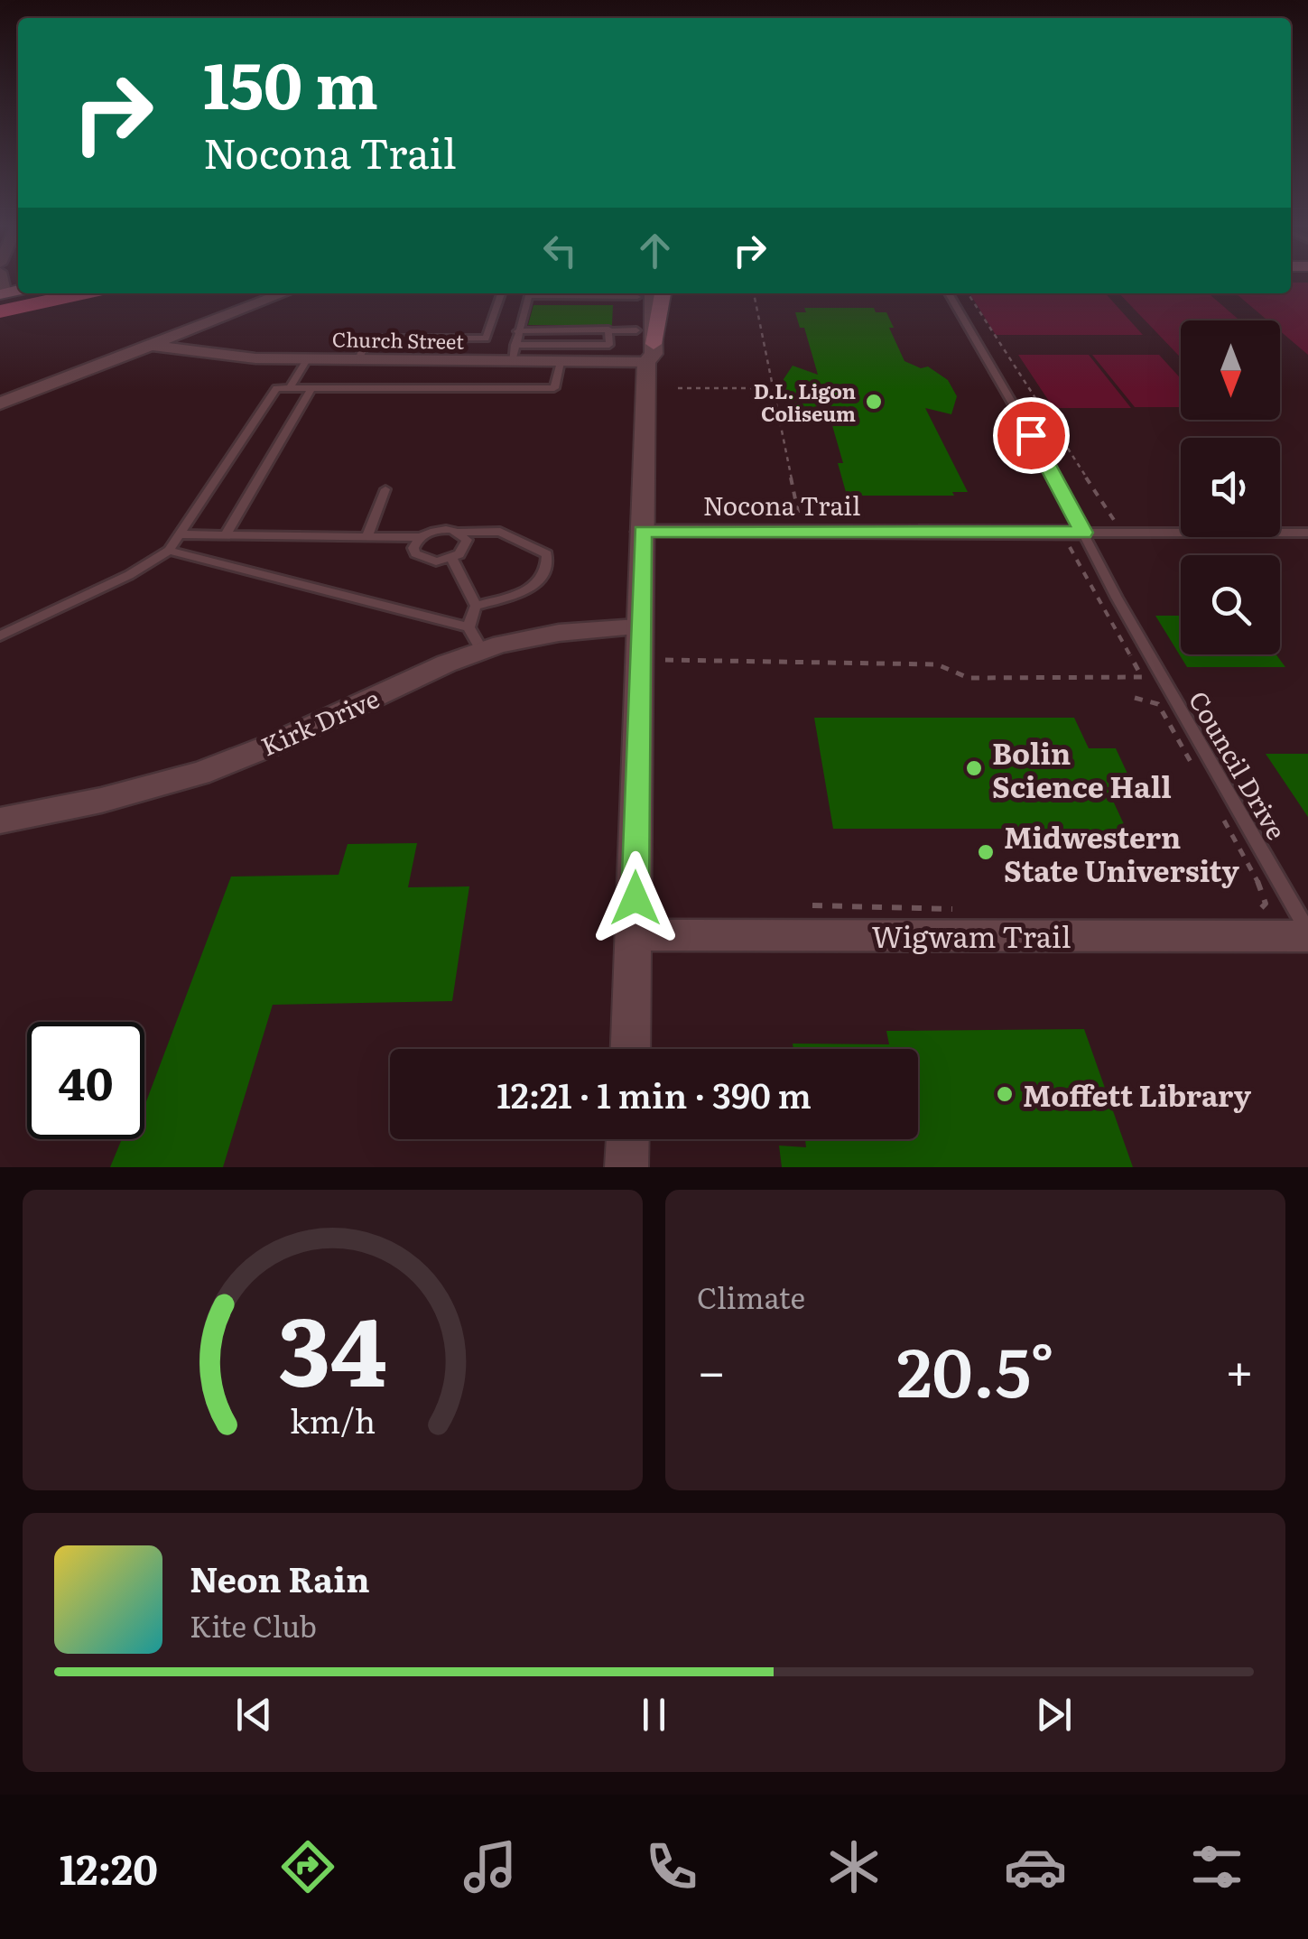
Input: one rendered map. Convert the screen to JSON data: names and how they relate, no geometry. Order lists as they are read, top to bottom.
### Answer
{
  "streets": {
    "street": [
      "Church Street",
      "Nocona Trail",
      "Kirk Drive",
      "Wigwam Trail"
    ],
    "lane": ["Council Drive"]
  },
  "crossings": [
    ["Nocona Trail", "Council Drive"],
    ["Council Drive", "Wigwam Trail"]
  ],
  "places": [
    "D.L. Ligon Coliseum",
    "Bolin Science Hall",
    "Midwestern State University",
    "Moffett Library"
  ],
  "north": "bottom",
  "page": {
    "turn": ["150 m", "Nocona Trail"],
    "limit": "40",
    "trip": "12:21 · 1 min · 390 m",
    "tile": "Climate",
    "heat": ["−", "20.5°", "+"],
    "song": ["Neon Rain", "Kite Club"],
    "tabs": "12:20",
    "gauge": ["34", "km/h"]
  }
}
